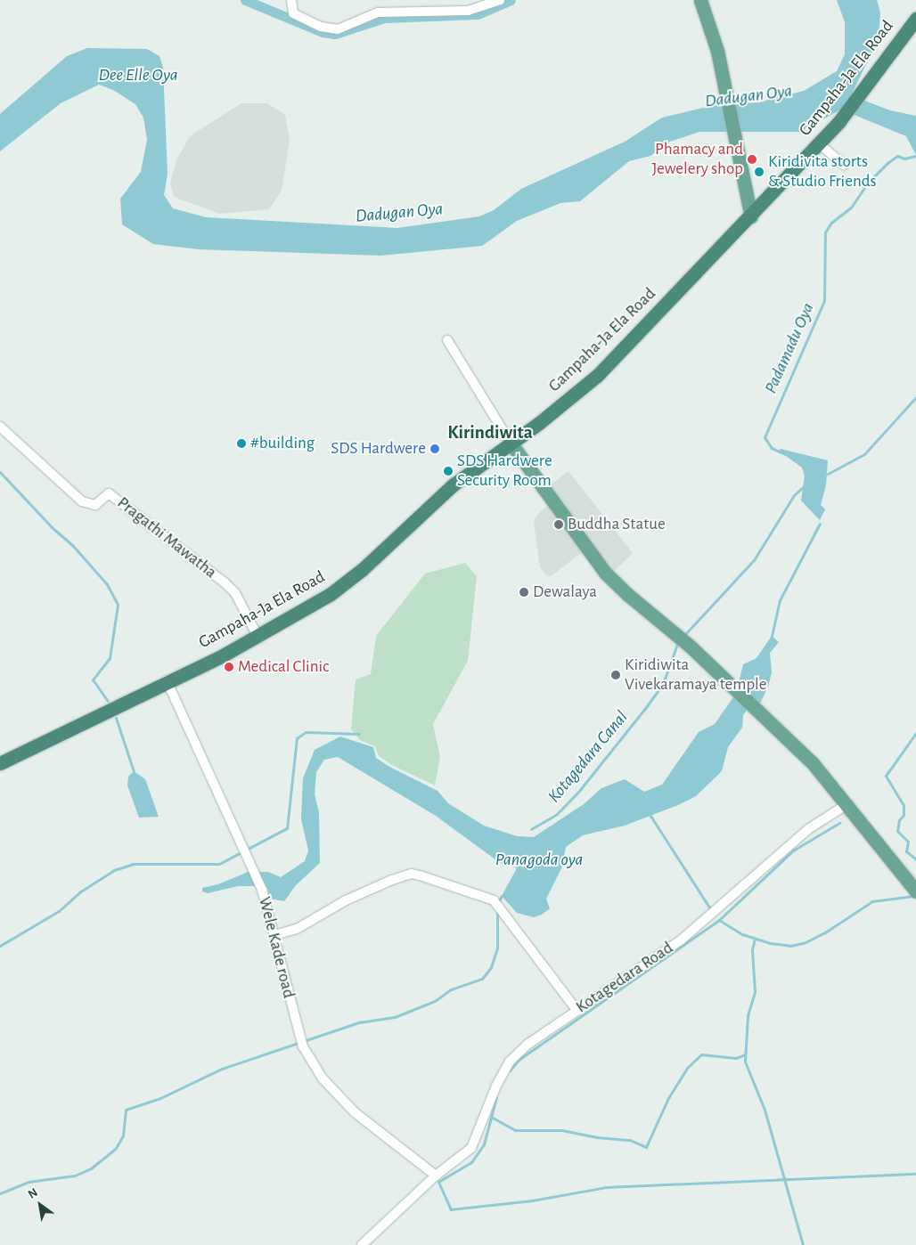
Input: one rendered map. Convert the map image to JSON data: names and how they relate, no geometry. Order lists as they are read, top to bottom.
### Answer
{
  "streets": {
    "highway": ["Gampaha-Ja Ela Road"],
    "street": ["Pragathi Mawatha", "Wele Kade road", "Kotagedara Road"]
  },
  "crossings": [
    ["Gampaha-Ja Ela Road", "Pragathi Mawatha"],
    ["Gampaha-Ja Ela Road", "Wele Kade road"],
    ["Wele Kade road", "Kotagedara Road"]
  ],
  "districts": ["Kirindiwita"],
  "water": [
    "Dee Elle Oya",
    "Dadugan Oya",
    "Padamadu Oya",
    "Kotagedara Canal",
    "Panagoda oya"
  ],
  "places": [
    "Phamacy and Jewelery shop",
    "Kiridivita storts & Studio Friends",
    "#building",
    "SDS Hardwere",
    "SDS Hardwere Security Room",
    "Buddha Statue",
    "Dewalaya",
    "Medical Clinic",
    "Kiridiwita Vivekaramaya temple"
  ],
  "north": "top left"
}
